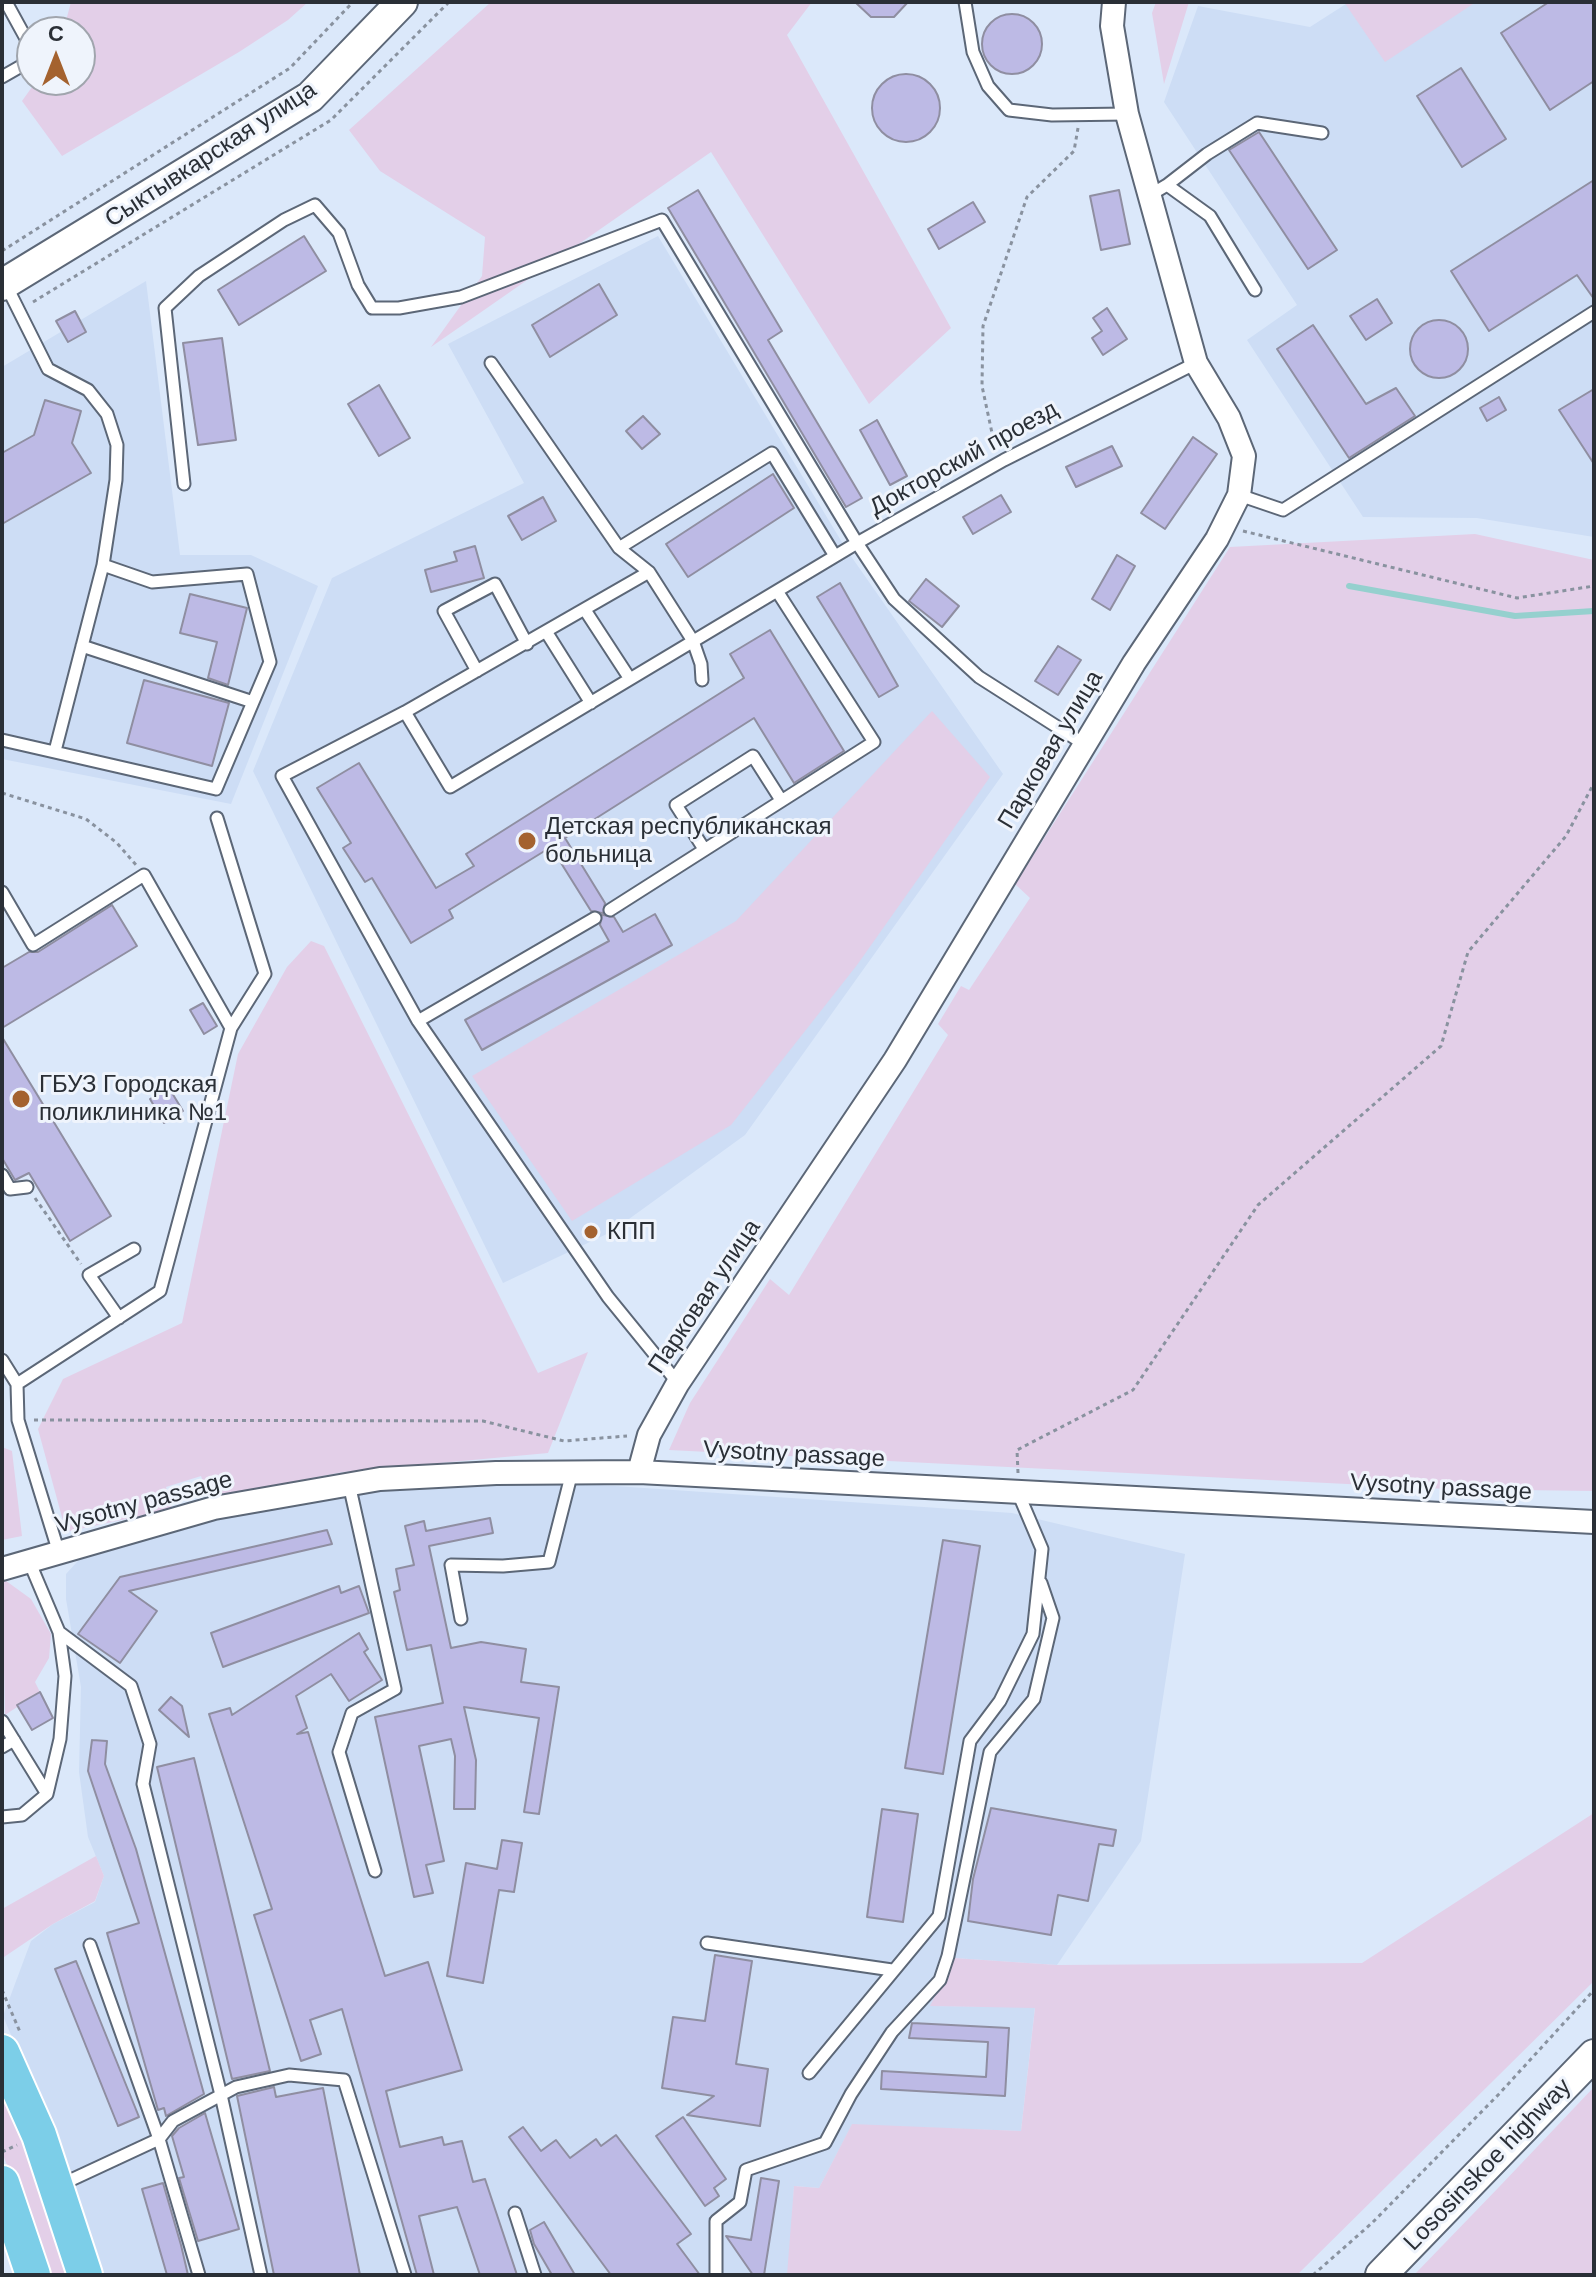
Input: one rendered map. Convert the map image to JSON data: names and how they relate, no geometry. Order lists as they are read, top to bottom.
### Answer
{
  "streets": {
    "main road": ["Сыктывкарская улица", "Lososinskoe highway"],
    "street": ["Парковая улица", "Vysotny passage"],
    "lane": ["Докторский проезд"]
  },
  "crossings": [
    ["Докторский проезд", "Парковая улица"],
    ["Парковая улица", "Vysotny passage"]
  ],
  "places": ["Детская республиканская больница", "ГБУЗ Городская поликлиника №1", "КПП"],
  "north": "top"
}
